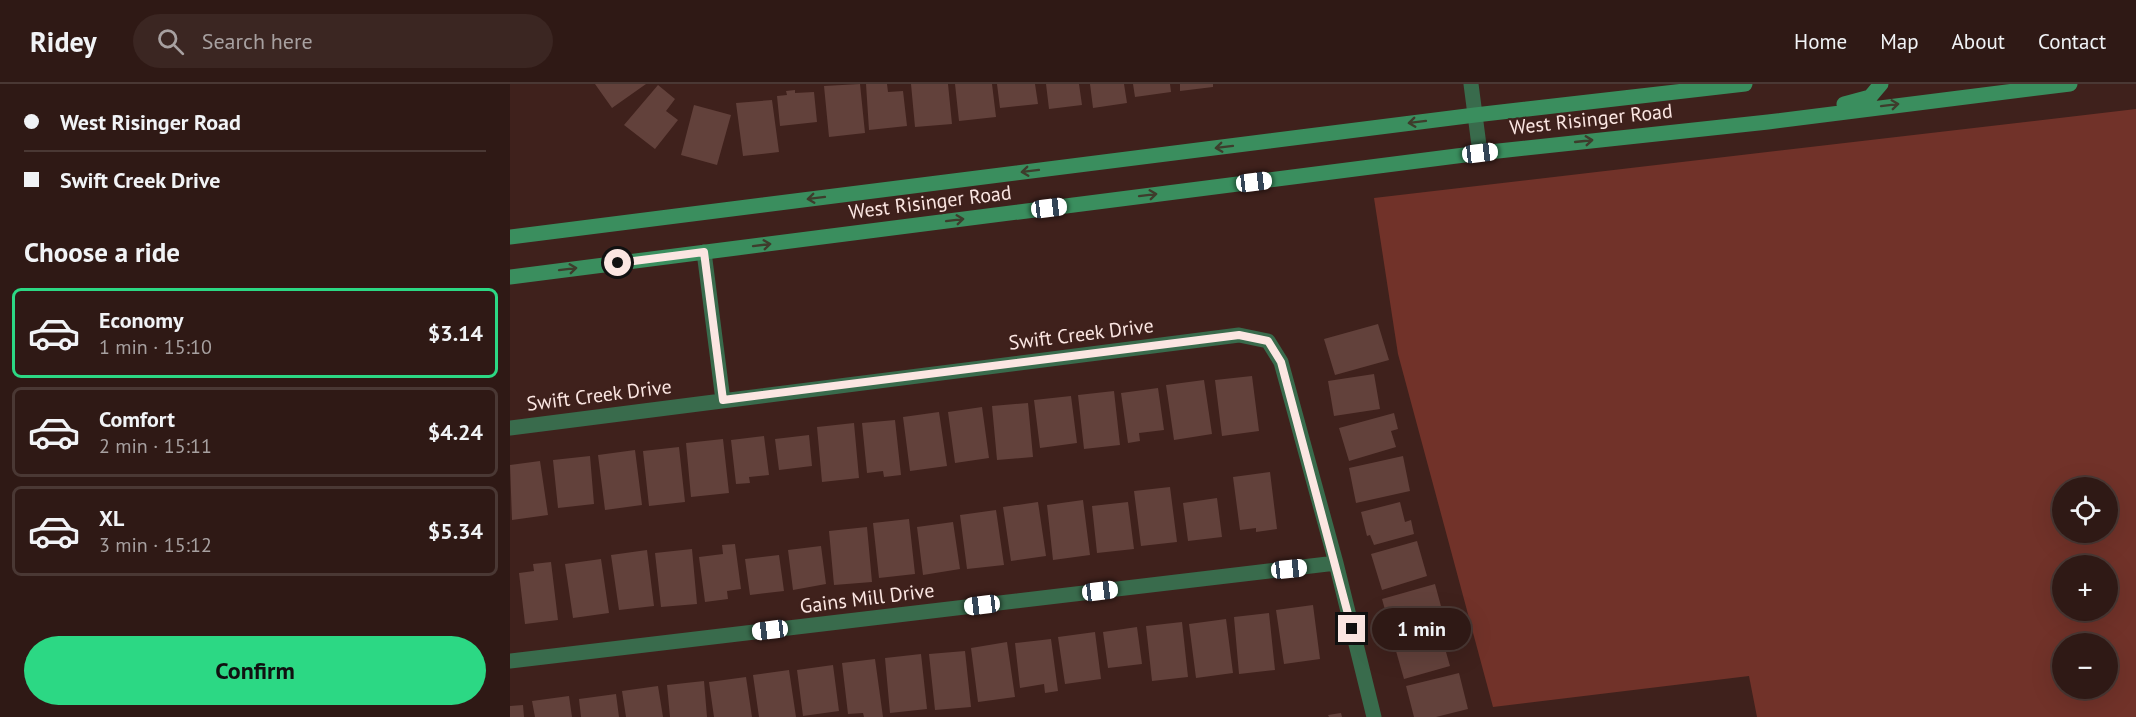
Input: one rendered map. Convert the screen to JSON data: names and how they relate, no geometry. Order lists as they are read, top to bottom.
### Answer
{
  "streets": {
    "main road": ["West Risinger Road"],
    "street": ["Swift Creek Drive", "Gains Mill Drive"]
  },
  "crossings": [
    ["Swift Creek Drive", "Gains Mill Drive"]
  ],
  "page": {
    "header": "Ridey",
    "search": "Search here",
    "nav": [
      "Home",
      "Map",
      "About",
      "Contact"
    ],
    "banner": ["West Risinger Road", "Swift Creek Drive"],
    "heading": "Choose a ride",
    "list": [
      {
        "name": "Economy",
        "note": "1 min · 15:10",
        "value": "$3.14"
      },
      {
        "name": "Comfort",
        "note": "2 min · 15:11",
        "value": "$4.24"
      },
      {
        "name": "XL",
        "note": "3 min · 15:12",
        "value": "$5.34"
      }
    ],
    "map_buttons": ["+", "−"],
    "bubble": "1 min",
    "buttons": "Confirm"
  }
}
